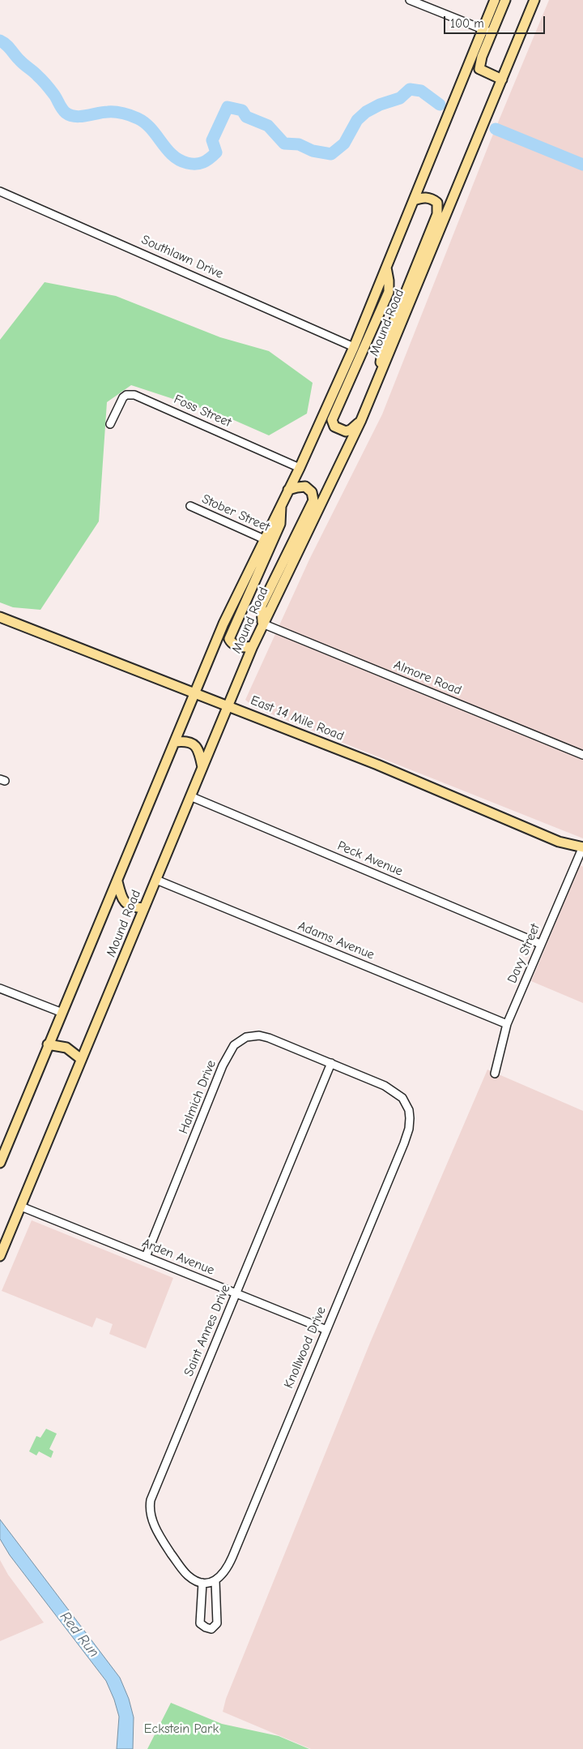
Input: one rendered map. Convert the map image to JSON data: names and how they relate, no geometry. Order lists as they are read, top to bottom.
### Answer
{
  "streets": {
    "main road": ["Mound Road", "East 14 Mile Road"],
    "street": [
      "Southlawn Drive",
      "Foss Street",
      "Stober Street",
      "Almore Road",
      "Peck Avenue",
      "Adams Avenue",
      "Davy Street",
      "Halmich Drive",
      "Arden Avenue",
      "Saint Annes Drive",
      "Knollwood Drive"
    ]
  },
  "crossings": [
    ["Southlawn Drive", "Mound Road"],
    ["Mound Road", "Foss Street"],
    ["Mound Road", "Stober Street"],
    ["Mound Road", "Almore Road"],
    ["Mound Road", "East 14 Mile Road"],
    ["Mound Road", "Peck Avenue"],
    ["Mound Road", "Adams Avenue"],
    ["Mound Road", "Arden Avenue"],
    ["East 14 Mile Road", "Davy Street"],
    ["Peck Avenue", "Davy Street"],
    ["Adams Avenue", "Davy Street"],
    ["Halmich Drive", "Arden Avenue"],
    ["Halmich Drive", "Saint Annes Drive"],
    ["Halmich Drive", "Knollwood Drive"],
    ["Arden Avenue", "Saint Annes Drive"],
    ["Arden Avenue", "Knollwood Drive"],
    ["Saint Annes Drive", "Knollwood Drive"]
  ],
  "water": ["Red Run"],
  "parks": ["Eckstein Park"],
  "scale_bar": "100 m"
}
